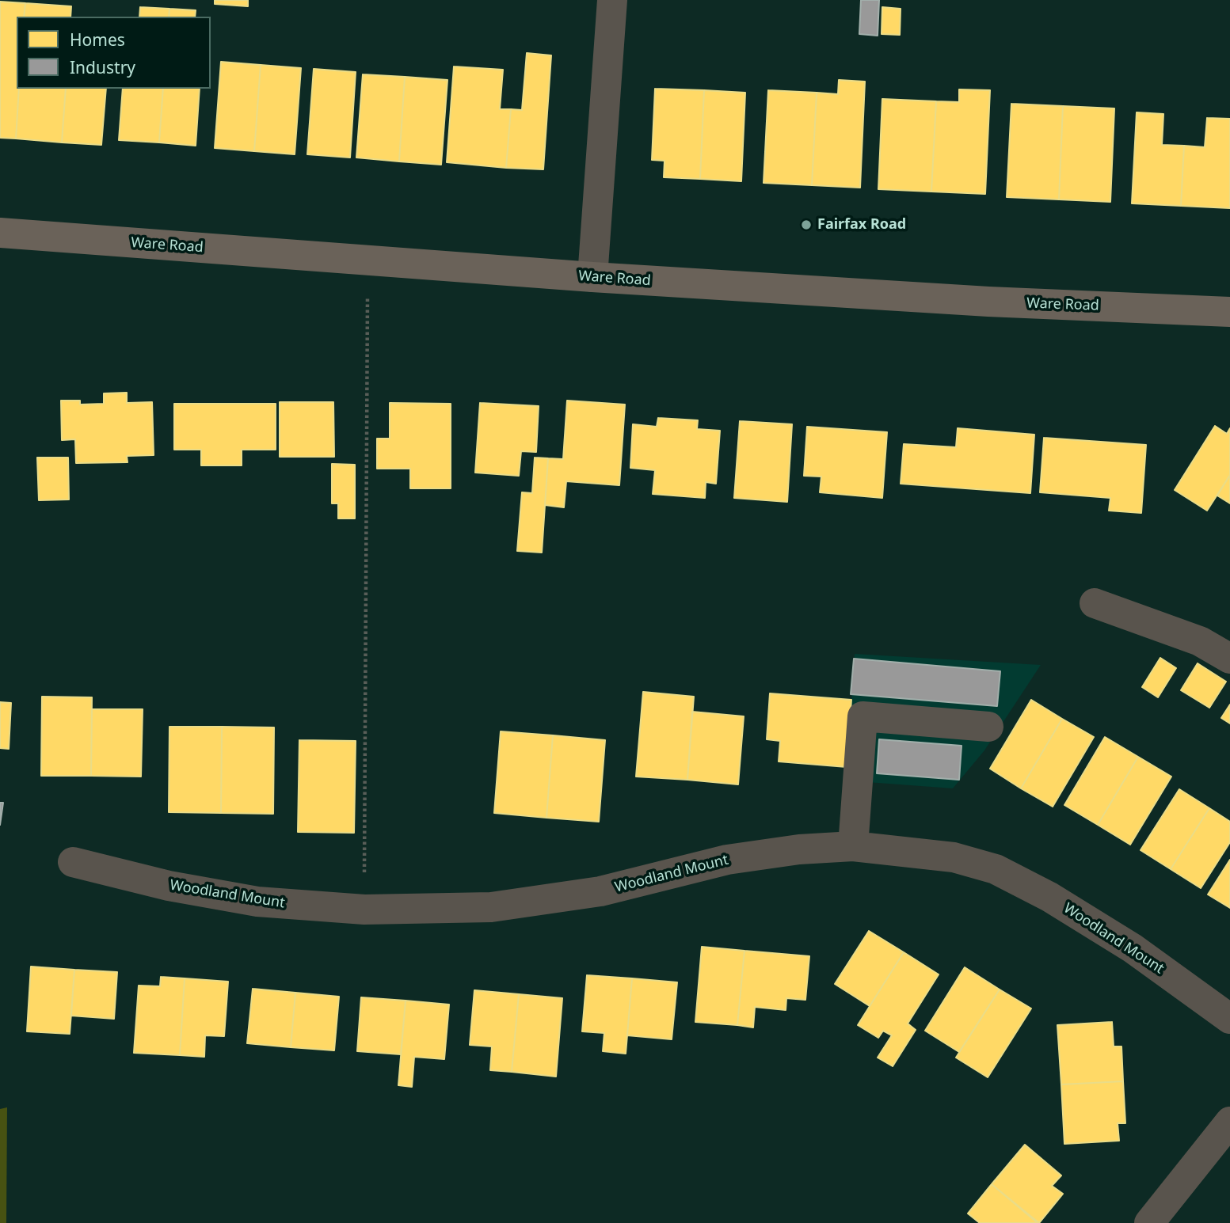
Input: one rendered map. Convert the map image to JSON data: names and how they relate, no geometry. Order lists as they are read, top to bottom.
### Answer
{
  "streets": {
    "main road": ["Ware Road"],
    "street": ["Woodland Mount"]
  },
  "places": ["Fairfax Road"],
  "legend": ["Homes", "Industry"]
}
